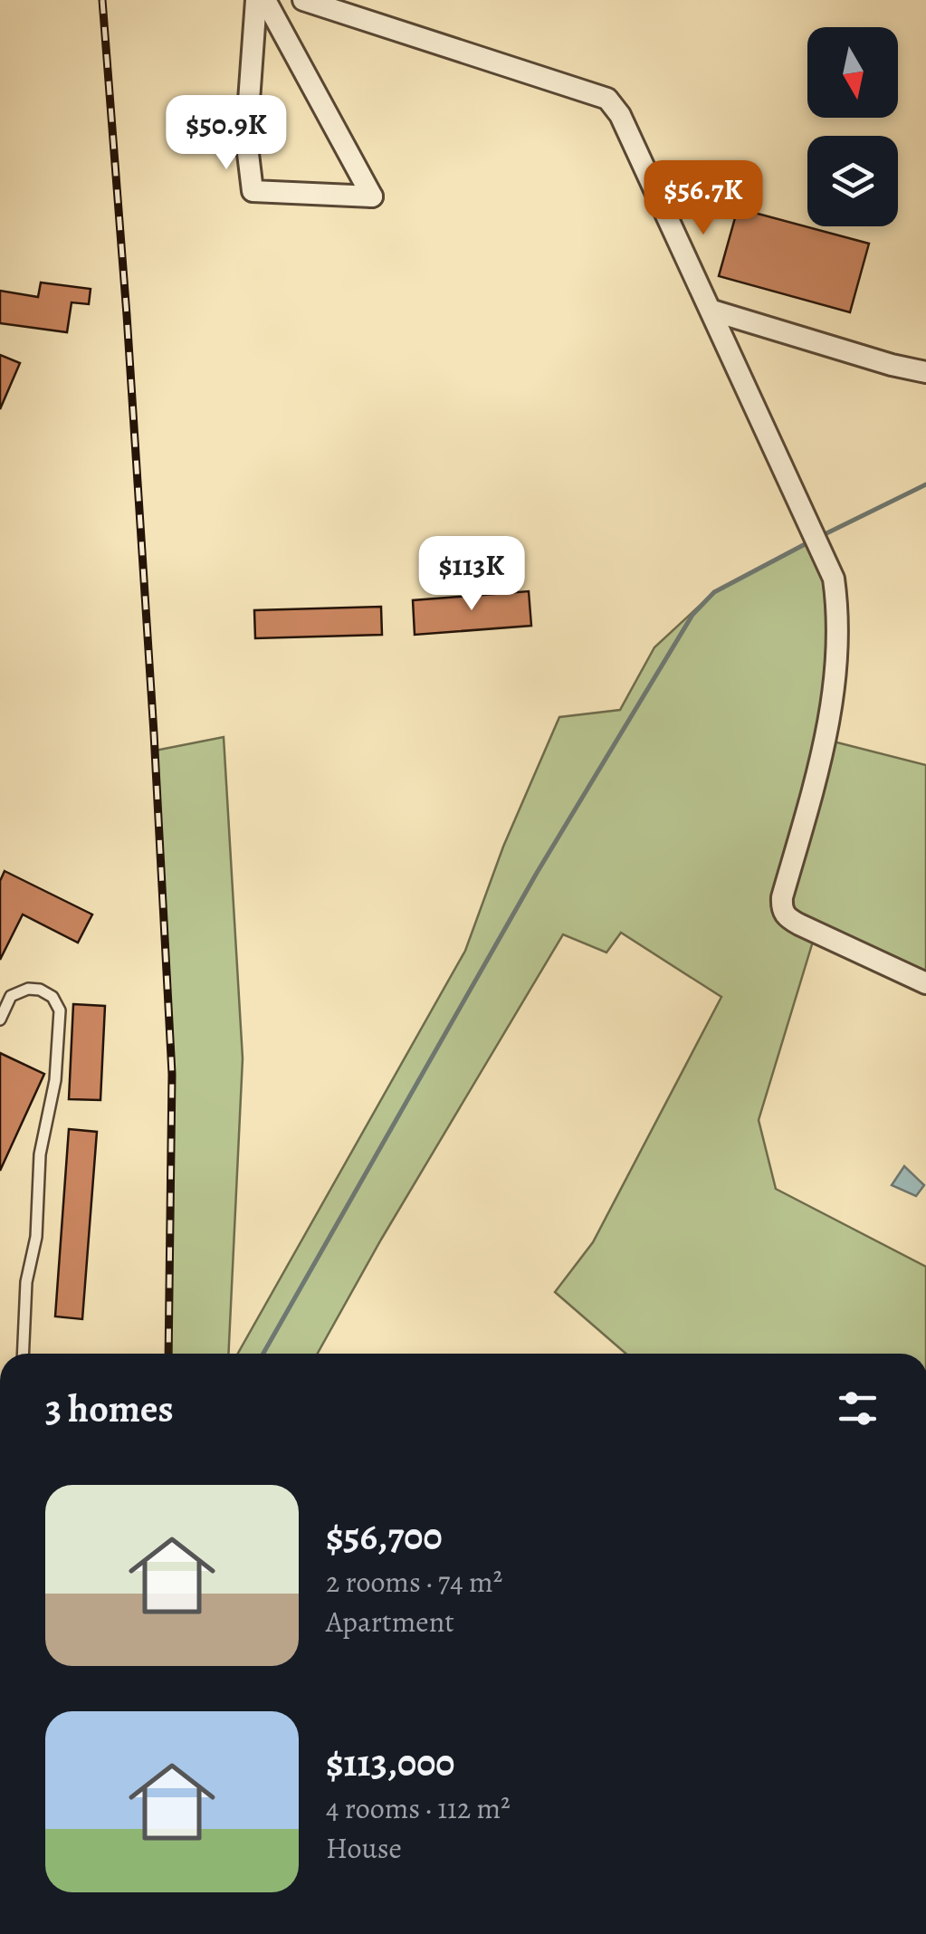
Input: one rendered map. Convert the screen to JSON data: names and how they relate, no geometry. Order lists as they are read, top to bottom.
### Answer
{
  "north": "bottom",
  "page": {
    "price": ["$50.9K", "$56.7K", "$113K"],
    "heading": "3 homes",
    "list": [
      {
        "name": "$56,700",
        "note": "2 rooms · 74 m² · Apartment"
      },
      {
        "name": "$113,000",
        "note": "4 rooms · 112 m² · House"
      }
    ]
  }
}
